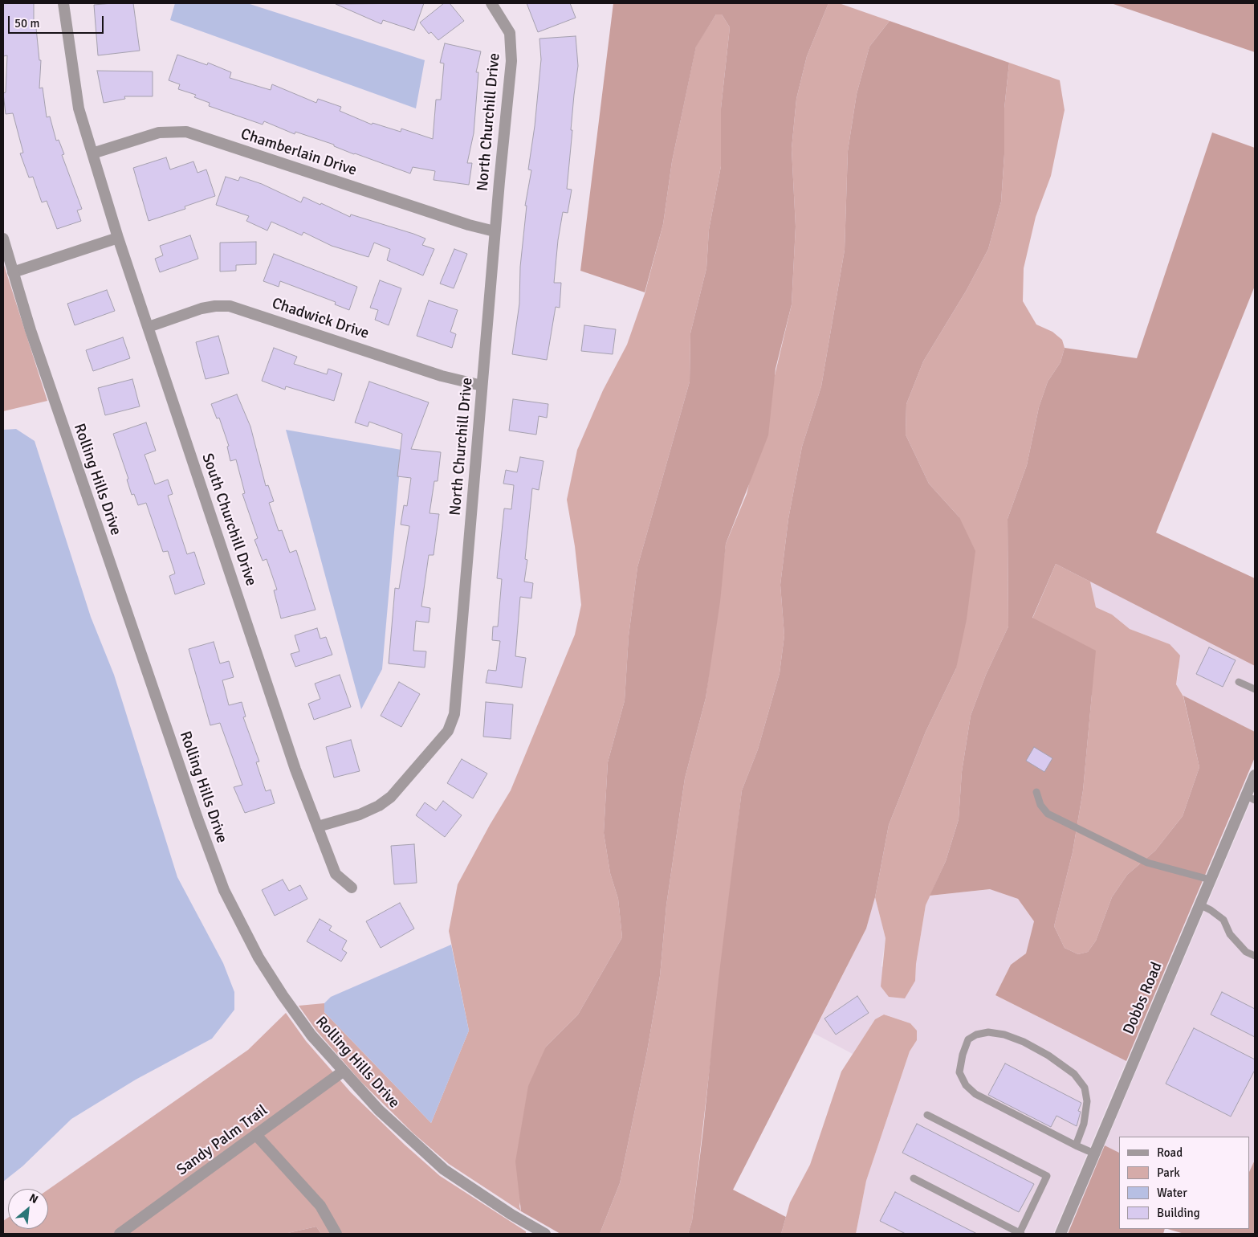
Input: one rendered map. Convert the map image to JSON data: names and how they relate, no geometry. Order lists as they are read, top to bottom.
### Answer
{
  "streets": {
    "street": [
      "North Churchill Drive",
      "Chamberlain Drive",
      "Chadwick Drive",
      "Rolling Hills Drive",
      "South Churchill Drive",
      "Dobbs Road",
      "Sandy Palm Trail"
    ]
  },
  "crossings": [
    ["North Churchill Drive", "Chamberlain Drive"],
    ["North Churchill Drive", "Chadwick Drive"],
    ["North Churchill Drive", "South Churchill Drive"],
    ["Chamberlain Drive", "South Churchill Drive"],
    ["Chadwick Drive", "South Churchill Drive"],
    ["Rolling Hills Drive", "Sandy Palm Trail"]
  ],
  "legend": [
    "Road",
    "Park",
    "Water",
    "Building"
  ],
  "scale_bar": "50 m",
  "north": "top right"
}
